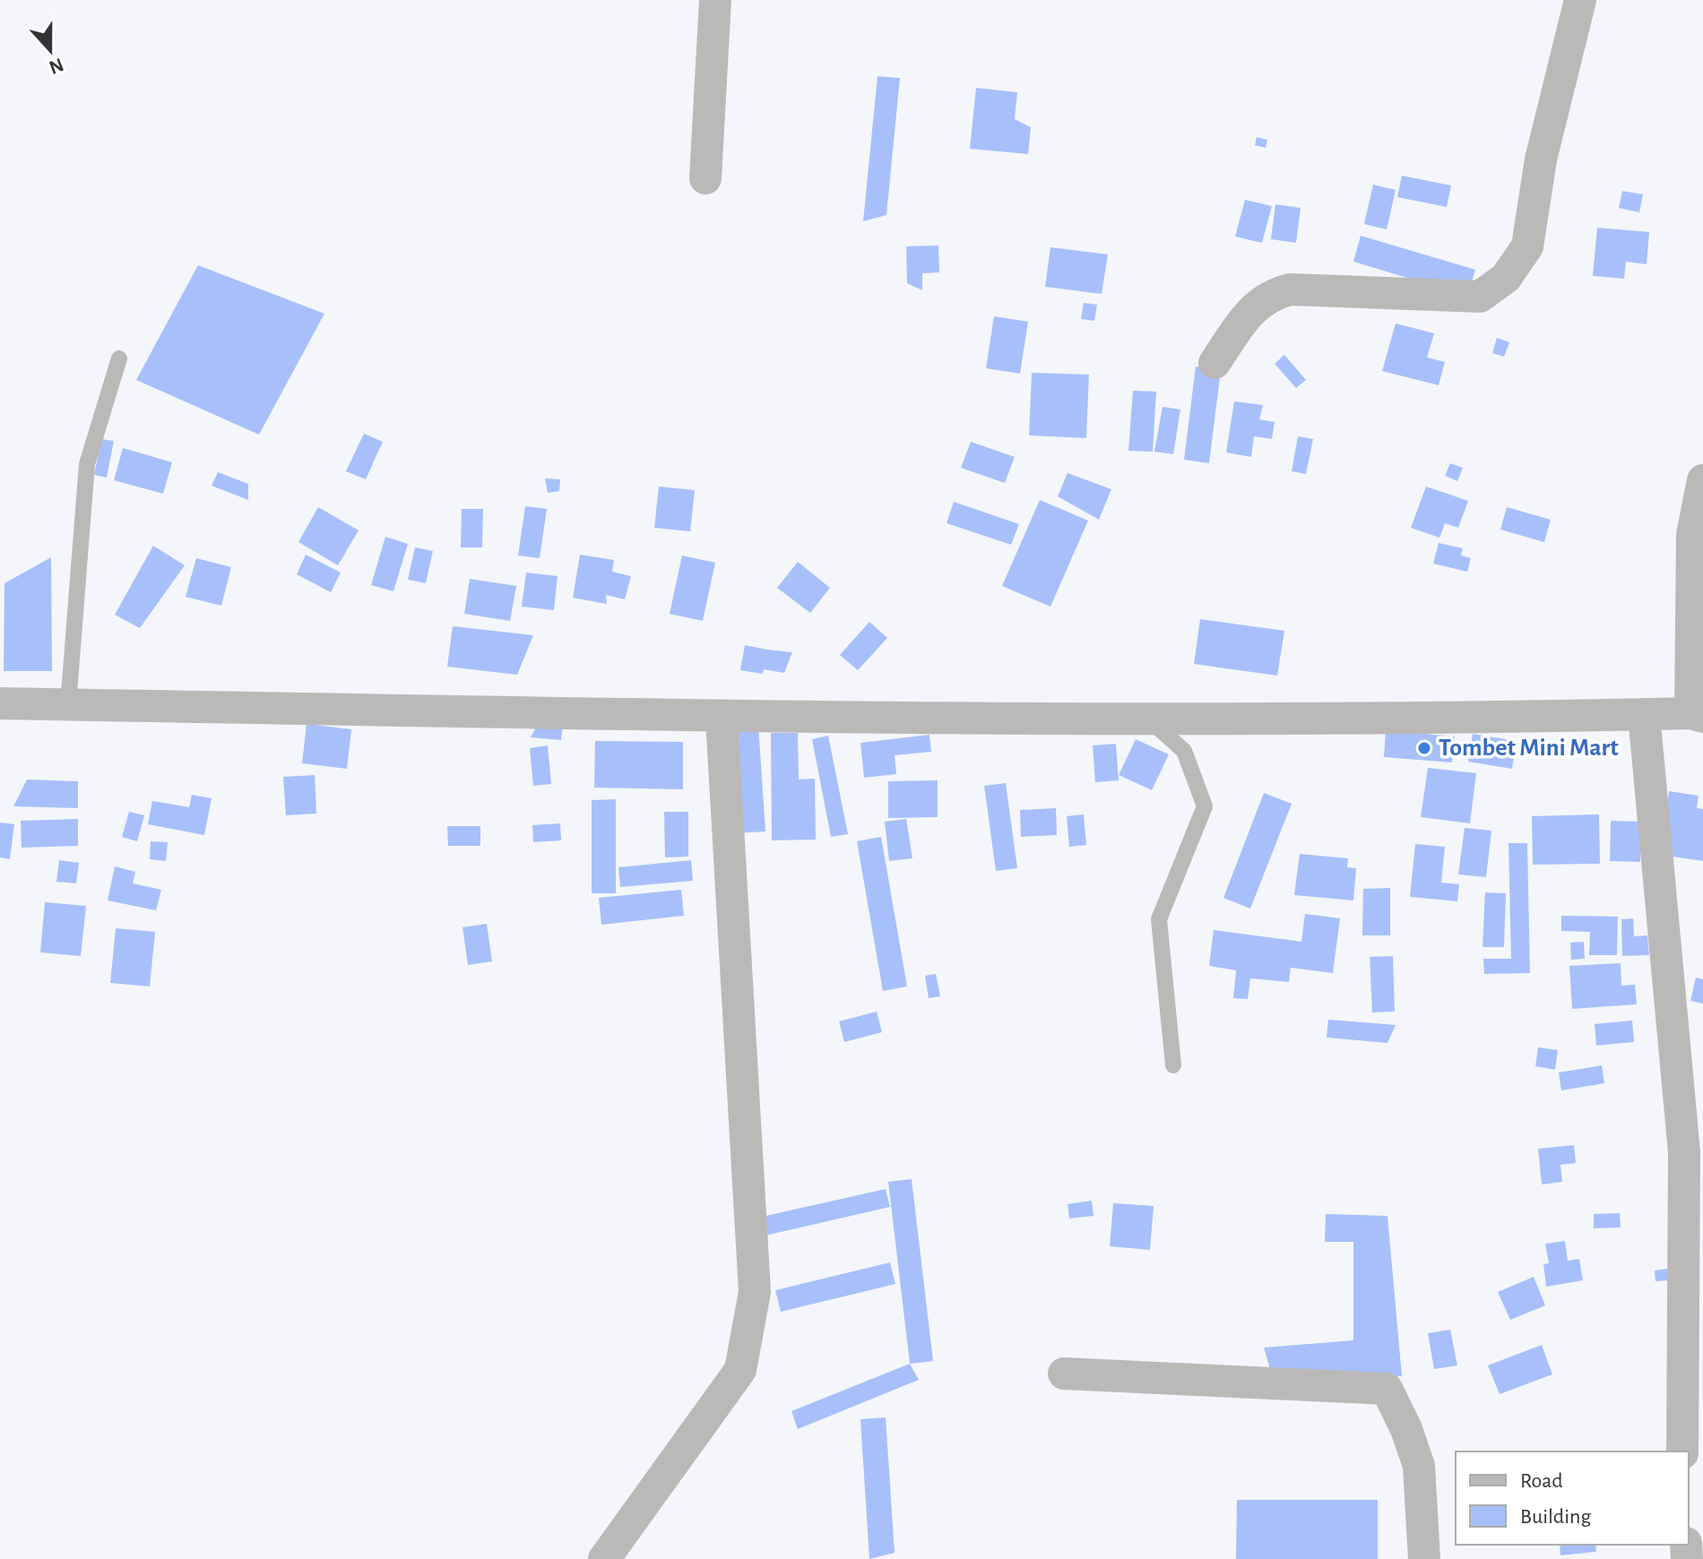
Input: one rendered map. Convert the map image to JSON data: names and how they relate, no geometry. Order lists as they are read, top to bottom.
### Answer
{
  "places": ["Tombet Mini Mart"],
  "legend": ["Road", "Building"],
  "north": "bottom"
}
